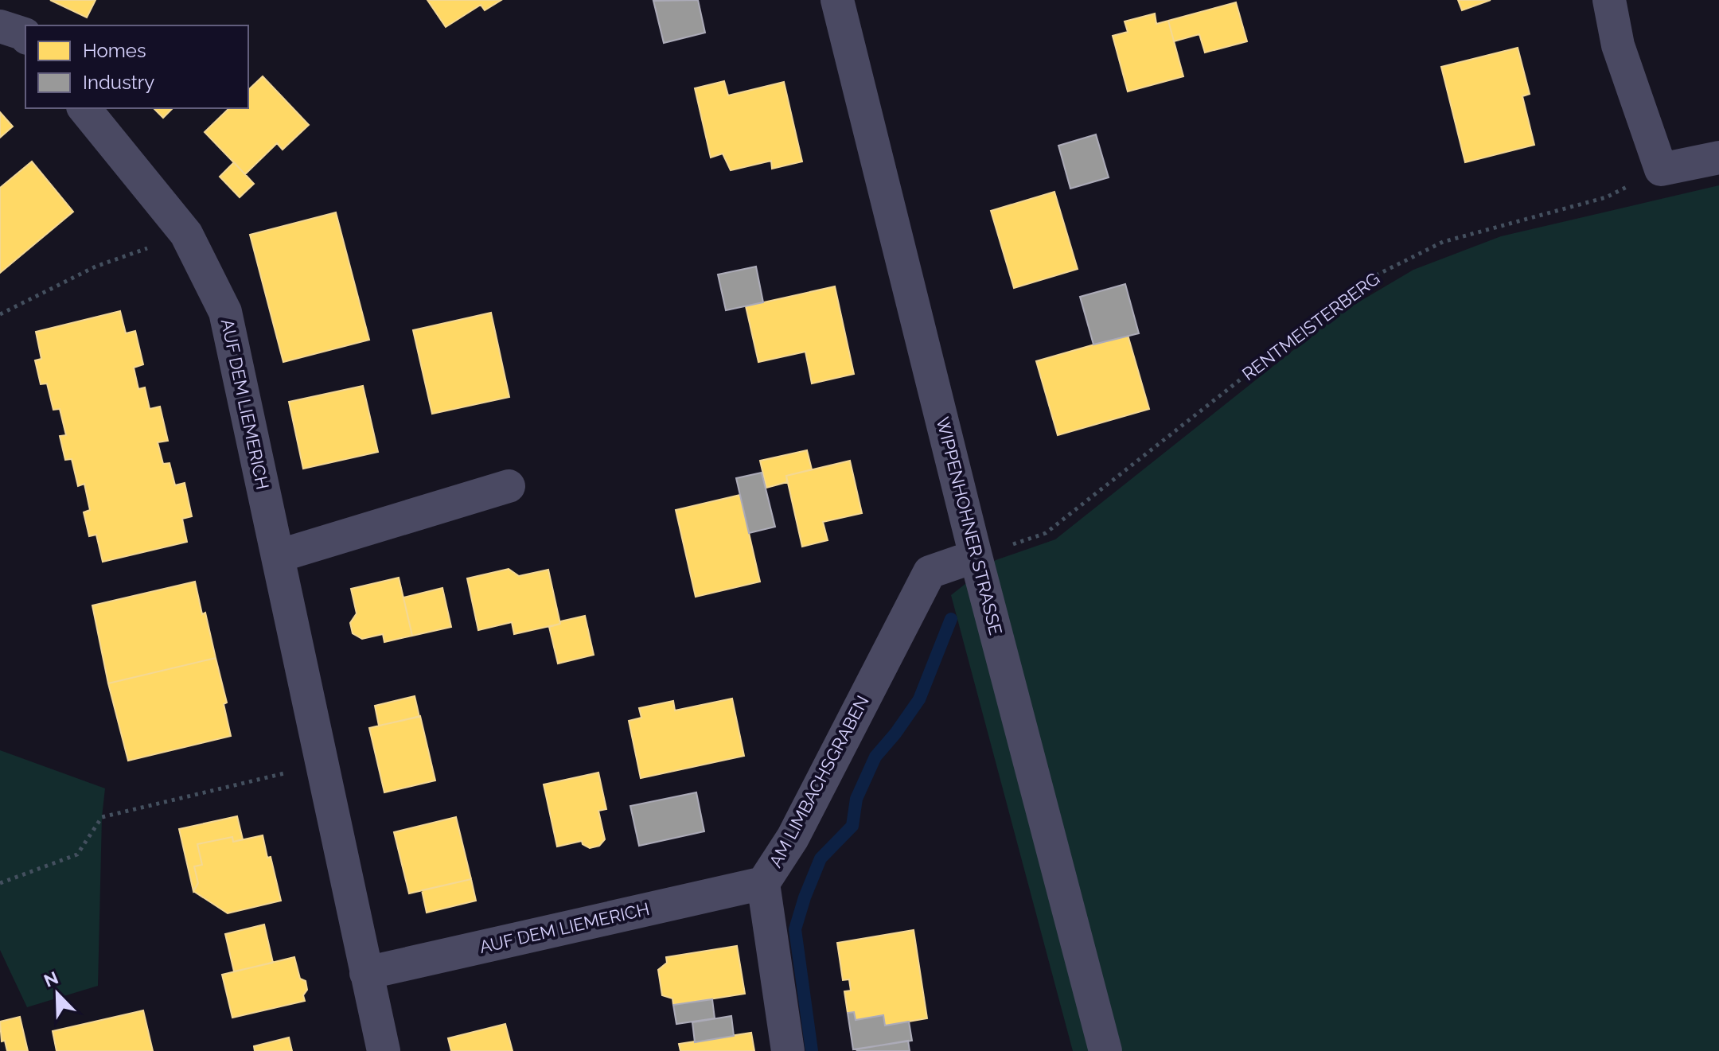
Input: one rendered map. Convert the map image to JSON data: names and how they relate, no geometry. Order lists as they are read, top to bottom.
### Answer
{
  "streets": {
    "street": ["AUF DEM LIEMERICH", "WIPPENHOHNER STRASSE", "AM LIMBACHSGRABEN"],
    "path": ["RENTMEISTERBERG"]
  },
  "crossings": [
    ["RENTMEISTERBERG", "WIPPENHOHNER STRASSE"],
    ["RENTMEISTERBERG", "AM LIMBACHSGRABEN"],
    ["AUF DEM LIEMERICH", "AM LIMBACHSGRABEN"],
    ["WIPPENHOHNER STRASSE", "AM LIMBACHSGRABEN"]
  ],
  "legend": ["Homes", "Industry"],
  "north": "top left"
}
